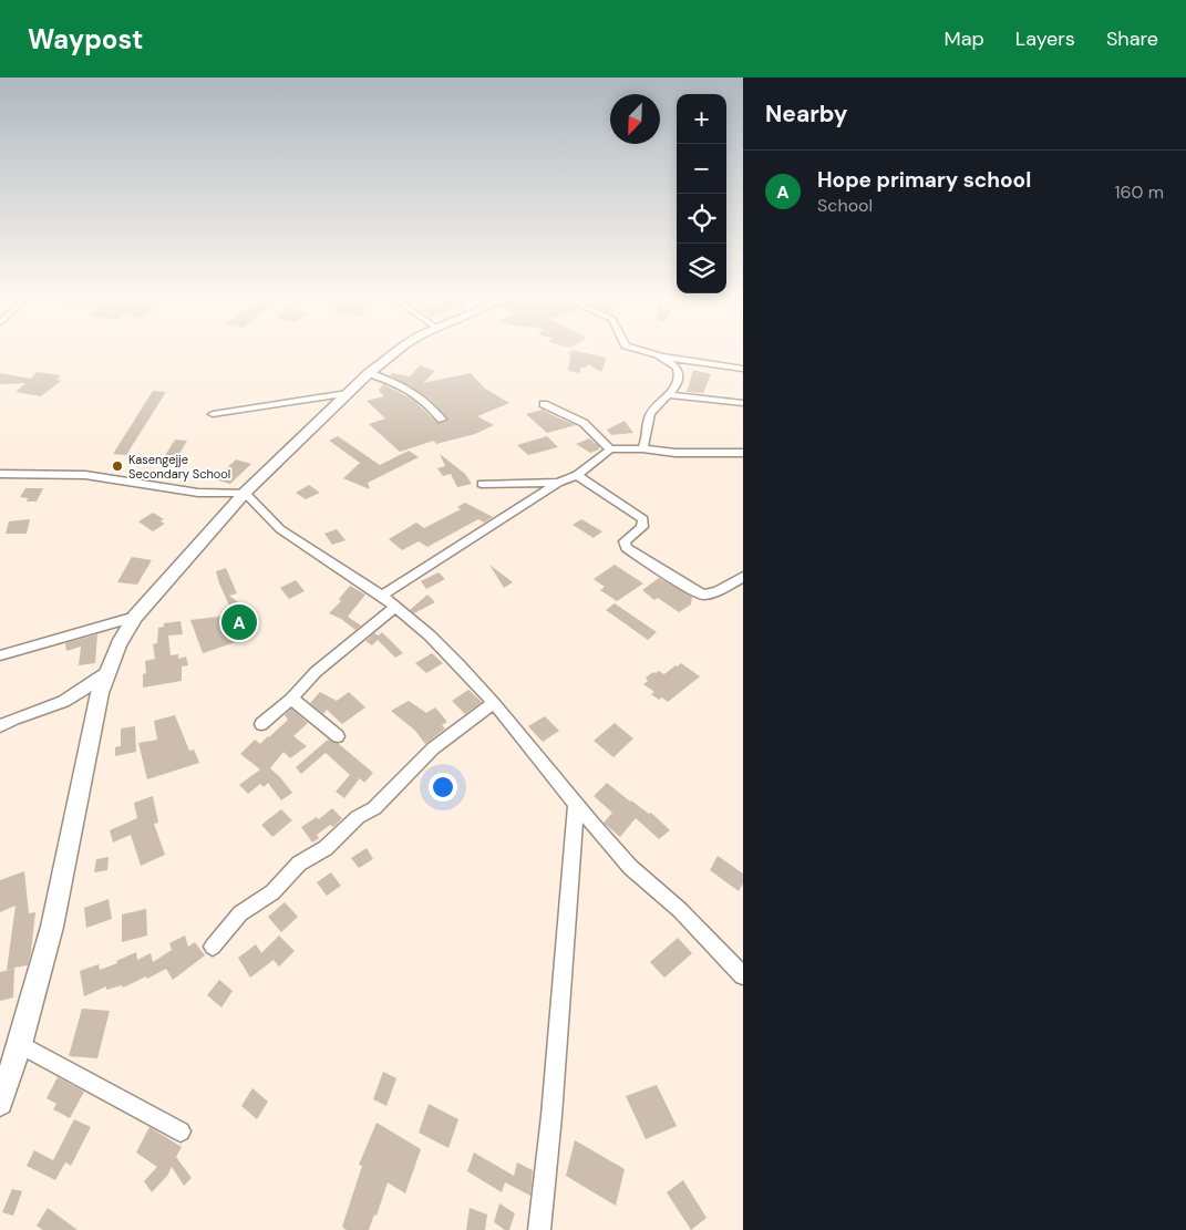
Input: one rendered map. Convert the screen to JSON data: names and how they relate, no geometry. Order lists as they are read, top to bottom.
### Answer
{
  "places": ["Kasengejje Secondary School"],
  "north": "bottom left",
  "page": {
    "header": "Waypost",
    "nav": ["Map", "Layers", "Share"],
    "heading": "Nearby",
    "map_buttons": ["+", "−"],
    "list": [
      {
        "mark": "A",
        "name": "Hope primary school",
        "note": "School",
        "value": "160 m"
      }
    ],
    "pins": "A"
  }
}
